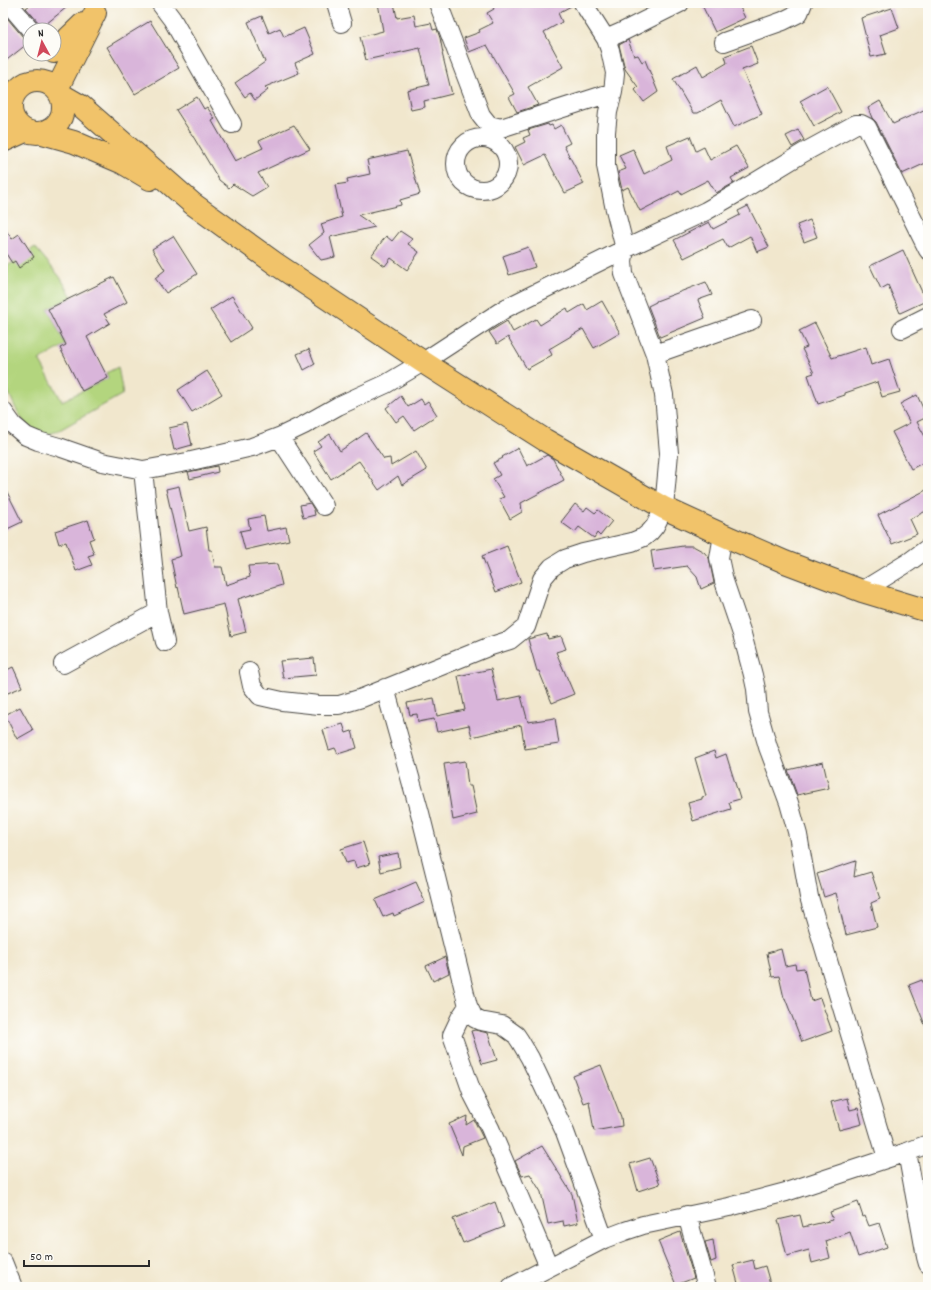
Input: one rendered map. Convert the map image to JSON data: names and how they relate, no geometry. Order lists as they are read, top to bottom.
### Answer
{
  "scale_bar": "50 m",
  "north": "top"
}
